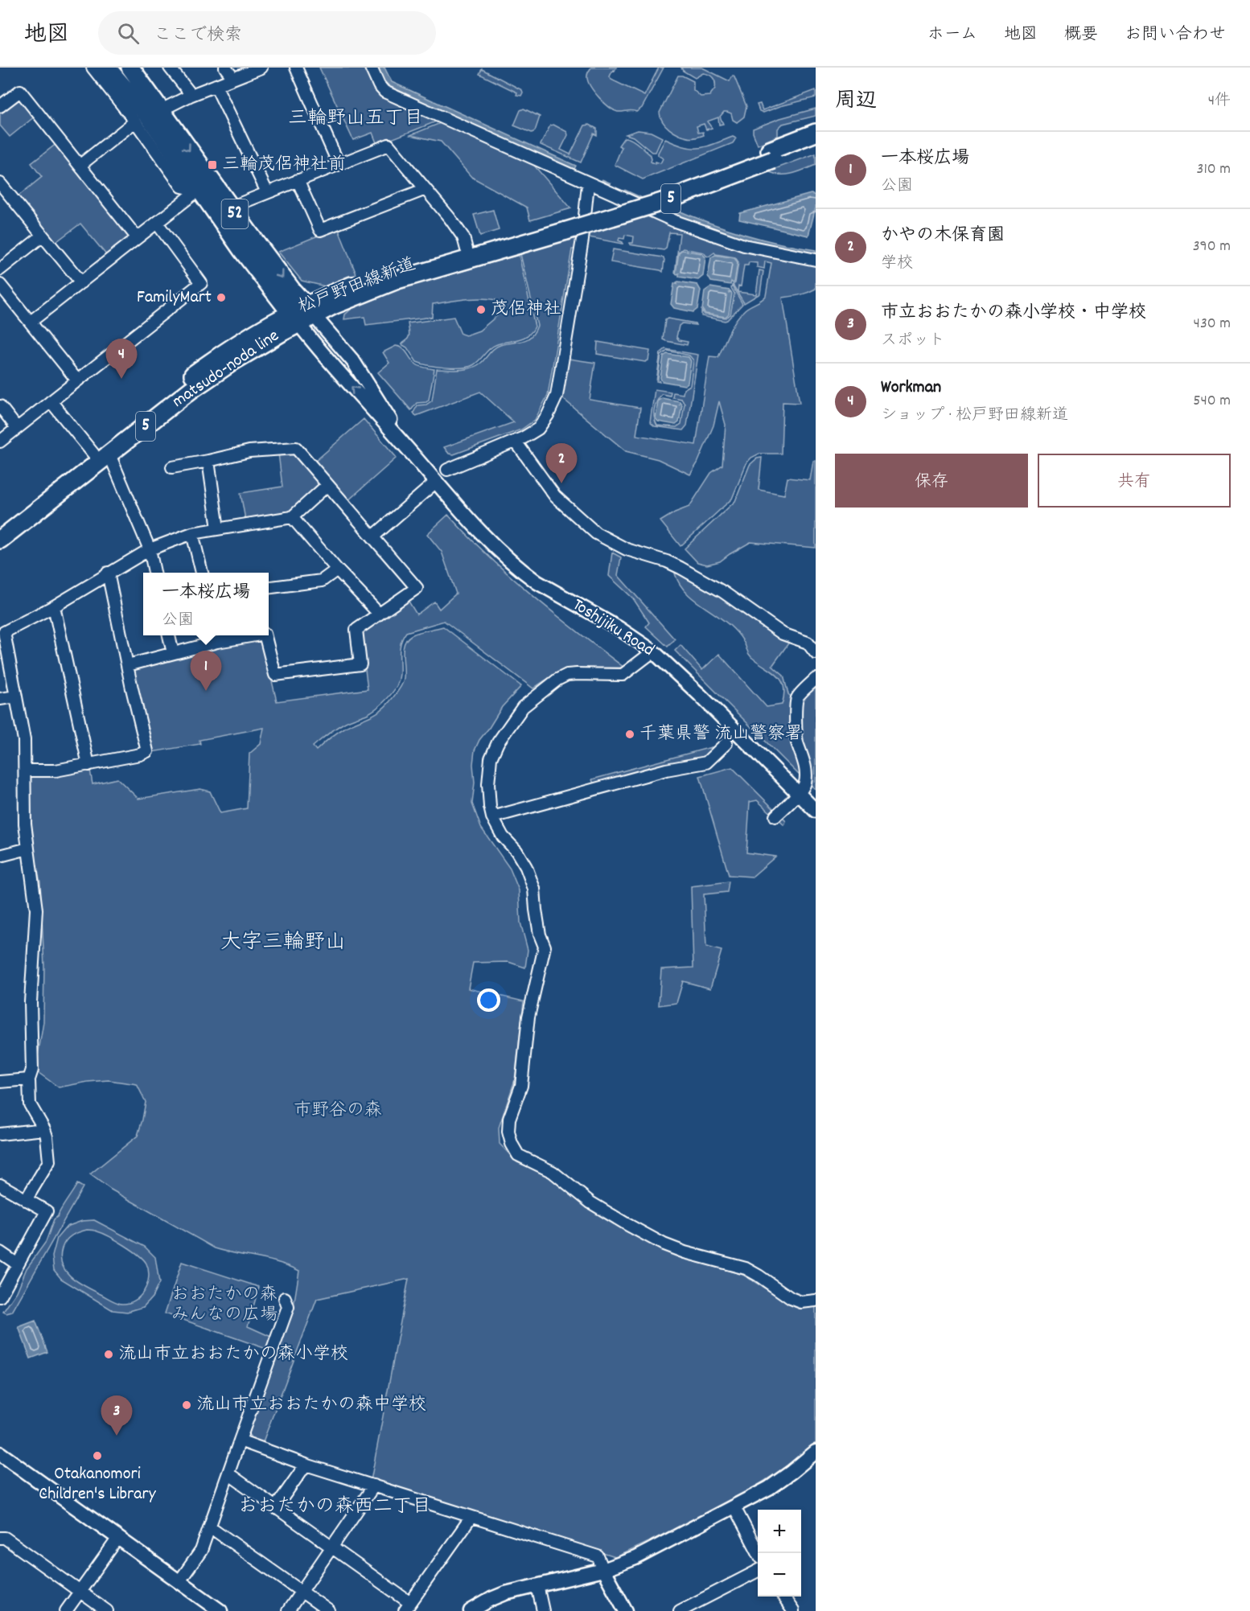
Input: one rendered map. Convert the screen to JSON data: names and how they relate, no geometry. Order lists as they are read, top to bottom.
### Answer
{
  "streets": {
    "main road": [
      "5",
      "52",
      "松戸野田線新道",
      "matsudo-noda line",
      "Toshijiku Road"
    ]
  },
  "crossings": [
    ["5", "松戸野田線新道"],
    ["5", "matsudo-noda line"],
    ["52", "Toshijiku Road"],
    ["松戸野田線新道", "matsudo-noda line"],
    ["松戸野田線新道", "Toshijiku Road"],
    ["matsudo-noda line", "Toshijiku Road"]
  ],
  "districts": ["三輪野山五丁目", "大字三輪野山", "おおたかの森西二丁目"],
  "parks": ["市野谷の森", "おおたかの森 みんなの広場"],
  "places": {
    "transit": ["三輪茂侶神社前"],
    "other": [
      "FamilyMart",
      "茂侶神社",
      "千葉県警 流山警察署",
      "流山市立おおたかの森小学校",
      "流山市立おおたかの森中学校",
      "Otakanomori Children's Library"
    ]
  },
  "page": {
    "header": "地図",
    "search": "ここで検索",
    "nav": [
      "ホーム",
      "地図",
      "概要",
      "お問い合わせ"
    ],
    "heading": ["周辺", "4件"],
    "list": [
      {
        "mark": "1",
        "name": "一本桜広場",
        "note": "公園",
        "value": "310 m"
      },
      {
        "mark": "2",
        "name": "かやの木保育園",
        "note": "学校",
        "value": "390 m"
      },
      {
        "mark": "3",
        "name": "市立おおたかの森小学校・中学校",
        "note": "スポット",
        "value": "430 m"
      },
      {
        "mark": "4",
        "name": "Workman",
        "note": "ショップ · 松戸野田線新道",
        "value": "540 m"
      }
    ],
    "pins": [
      "4",
      "2",
      "1",
      "3"
    ],
    "buttons": ["保存", "共有"],
    "popup": ["一本桜広場", "公園"],
    "map_buttons": ["+", "−"]
  }
}
